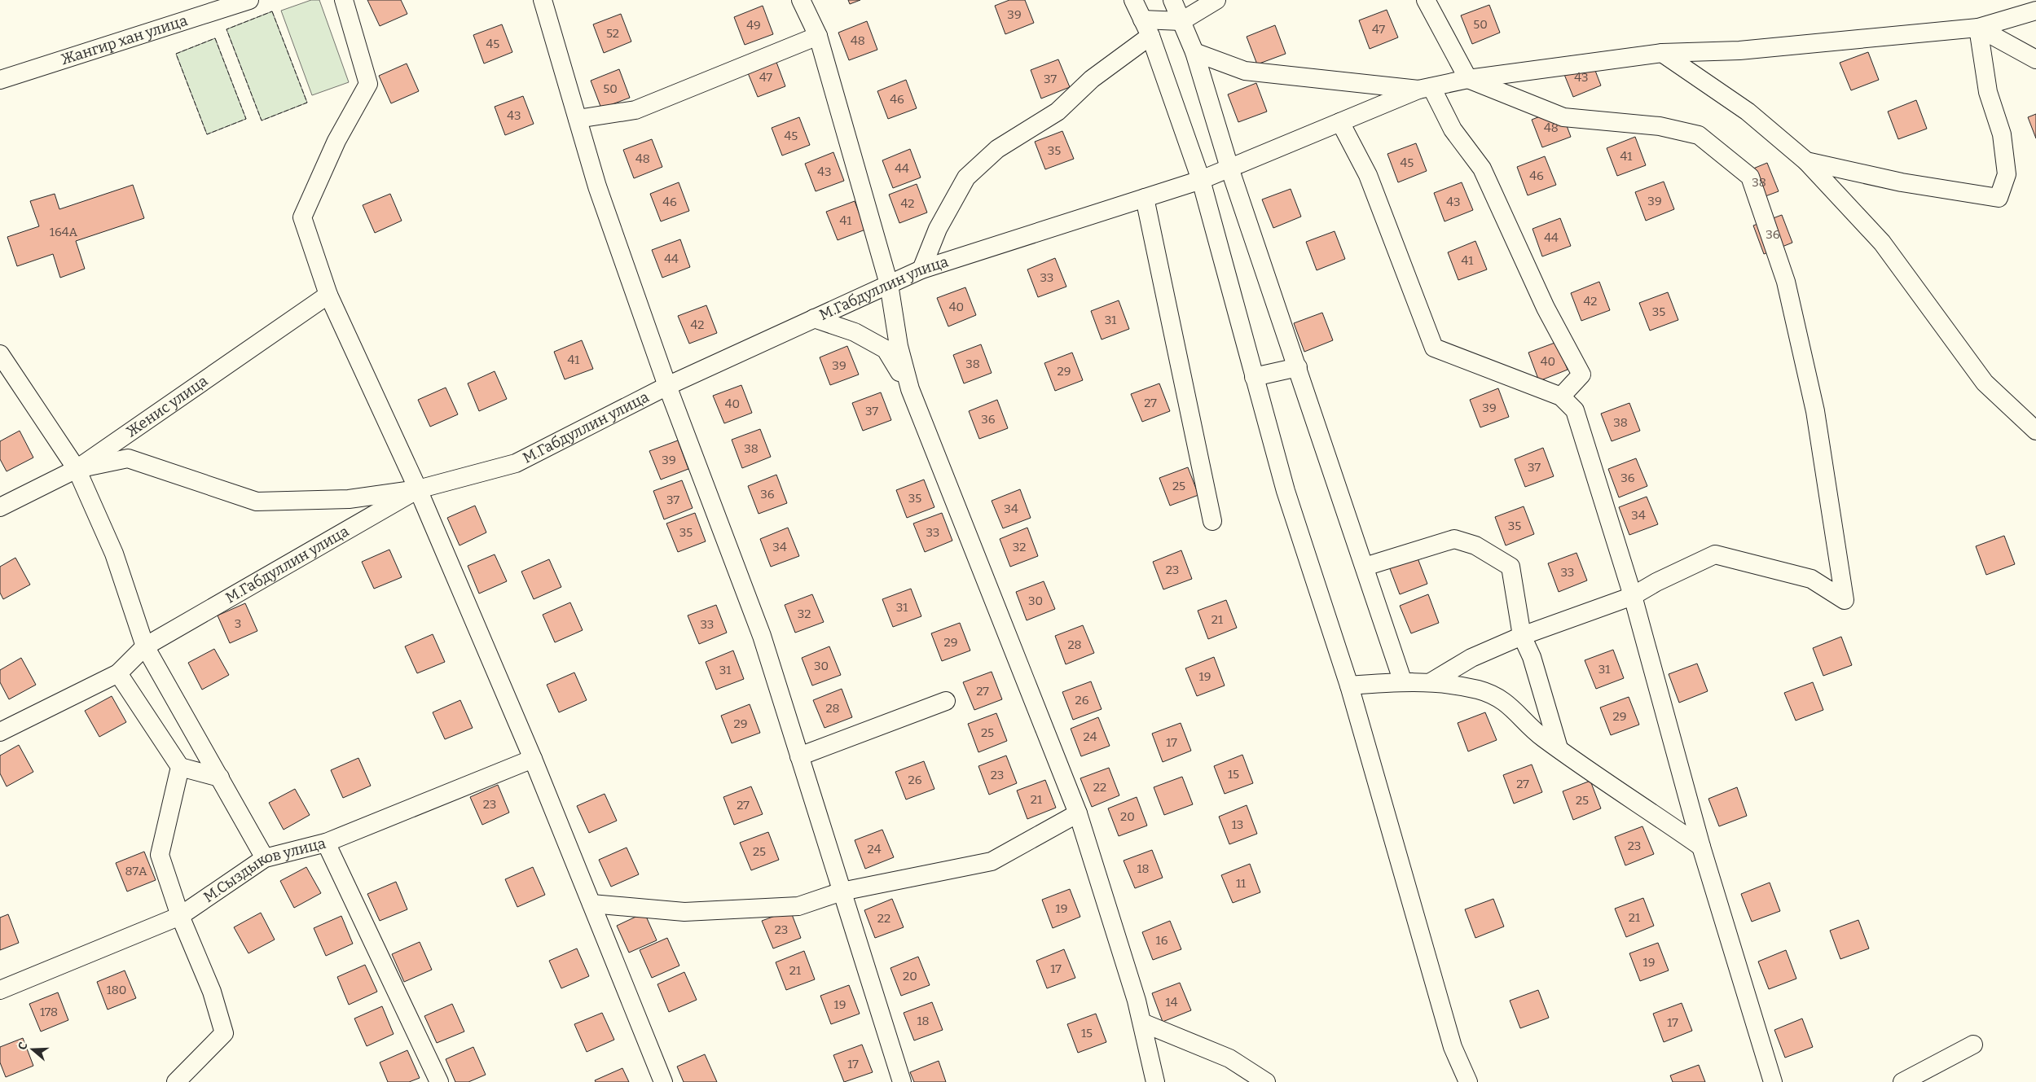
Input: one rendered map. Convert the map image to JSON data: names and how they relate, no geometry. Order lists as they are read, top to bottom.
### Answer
{
  "streets": {
    "street": [
      "Жангир хан улица",
      "М.Габдуллин улица",
      "Женис улица",
      "М.Сыздыков улица"
    ]
  },
  "house_numbers": [
    "39",
    "50",
    "49",
    "47",
    "52",
    "48",
    "45",
    "47",
    "43",
    "37",
    "50",
    "46",
    "43",
    "48",
    "45",
    "35",
    "41",
    "48",
    "45",
    "44",
    "43",
    "46",
    "38",
    "39",
    "46",
    "43",
    "42",
    "41",
    "164А",
    "36",
    "44",
    "44",
    "41",
    "33",
    "42",
    "40",
    "35",
    "31",
    "42",
    "41",
    "40",
    "38",
    "39",
    "29",
    "27",
    "40",
    "39",
    "37",
    "36",
    "38",
    "38",
    "39",
    "37",
    "36",
    "25",
    "36",
    "35",
    "37",
    "34",
    "34",
    "35",
    "35",
    "33",
    "34",
    "32",
    "23",
    "33",
    "30",
    "31",
    "32",
    "21",
    "3",
    "33",
    "29",
    "28",
    "30",
    "31",
    "31",
    "19",
    "27",
    "26",
    "28",
    "29",
    "29",
    "25",
    "24",
    "17",
    "15",
    "23",
    "26",
    "27",
    "22",
    "21",
    "25",
    "23",
    "27",
    "20",
    "13",
    "23",
    "24",
    "25",
    "18",
    "87А",
    "11",
    "19",
    "21",
    "22",
    "23",
    "16",
    "19",
    "17",
    "21",
    "20",
    "180",
    "14",
    "19",
    "178",
    "18",
    "17",
    "15",
    "17"
  ],
  "north": "left"
}
